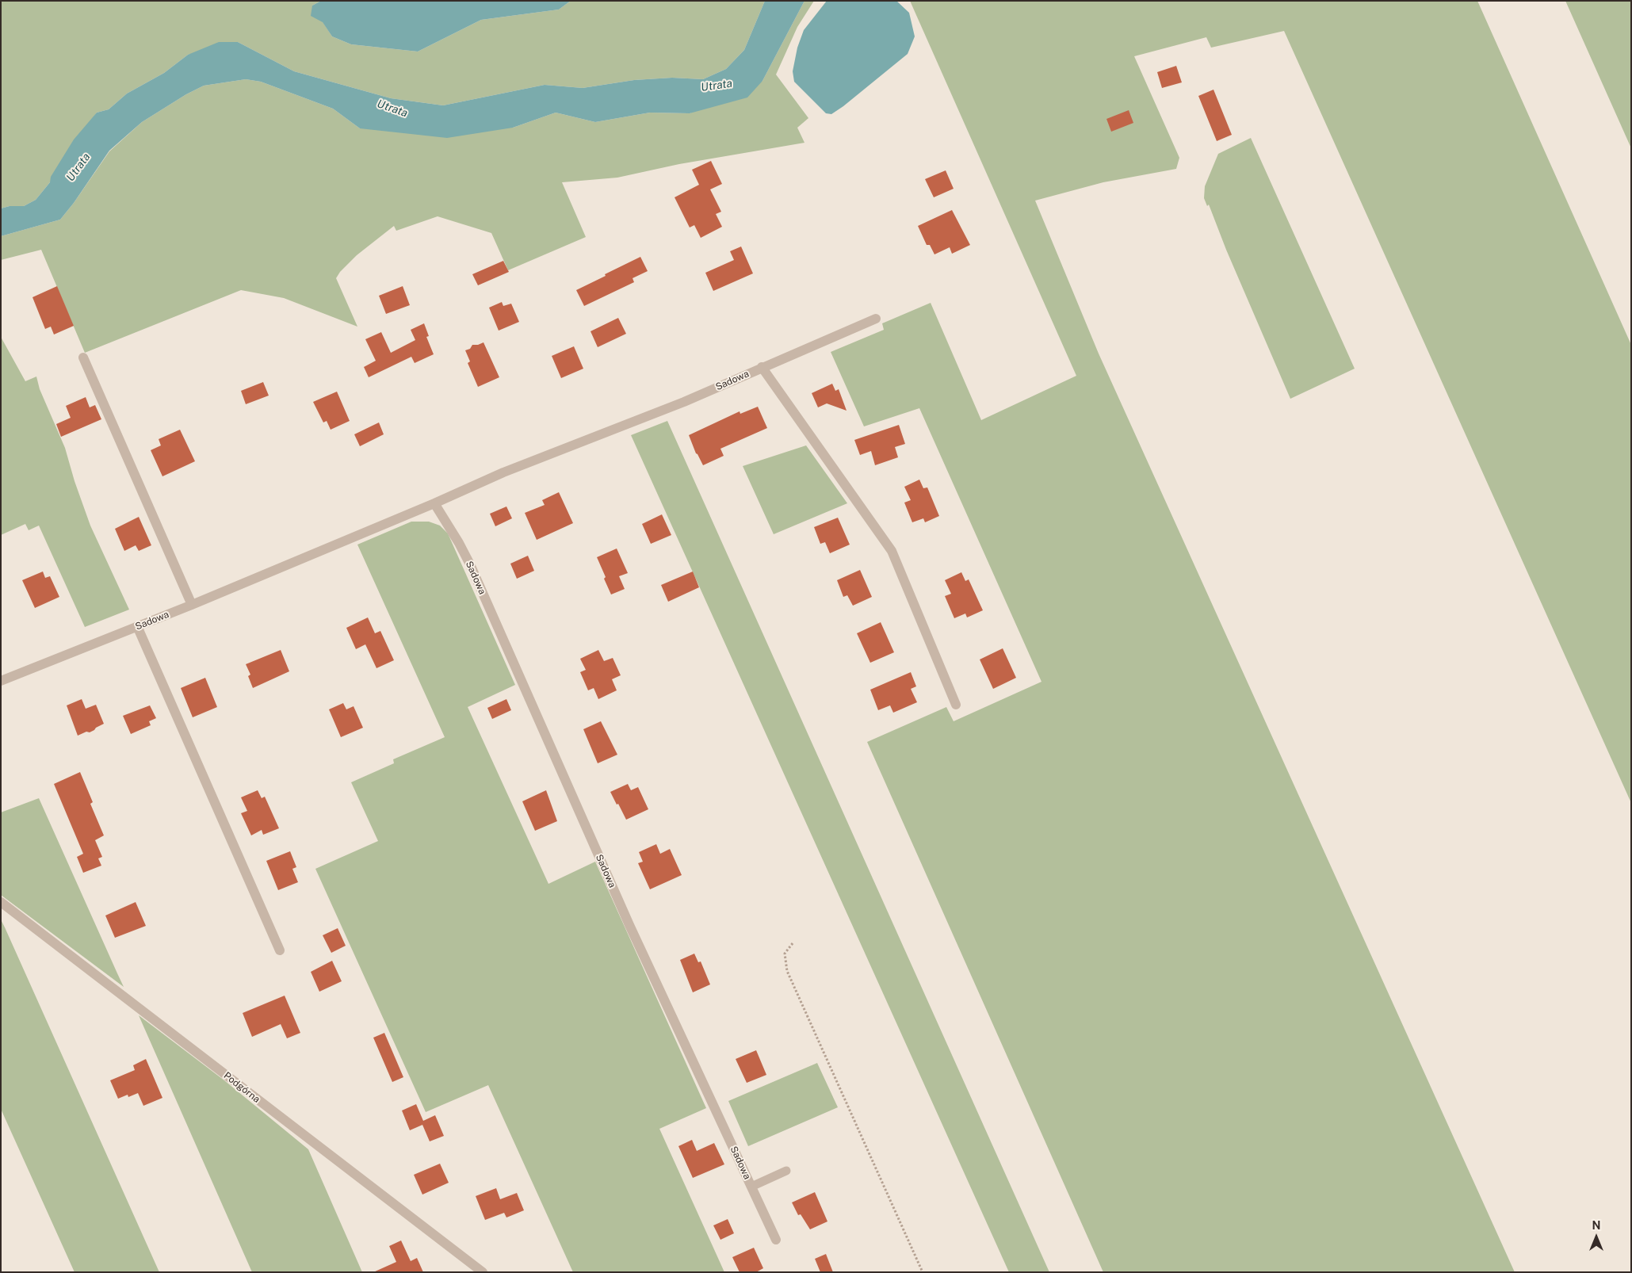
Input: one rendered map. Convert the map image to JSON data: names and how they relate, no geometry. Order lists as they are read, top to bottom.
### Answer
{
  "streets": {
    "street": ["Sadowa", "Podgórna"]
  },
  "water": ["Utrata"],
  "north": "top"
}
